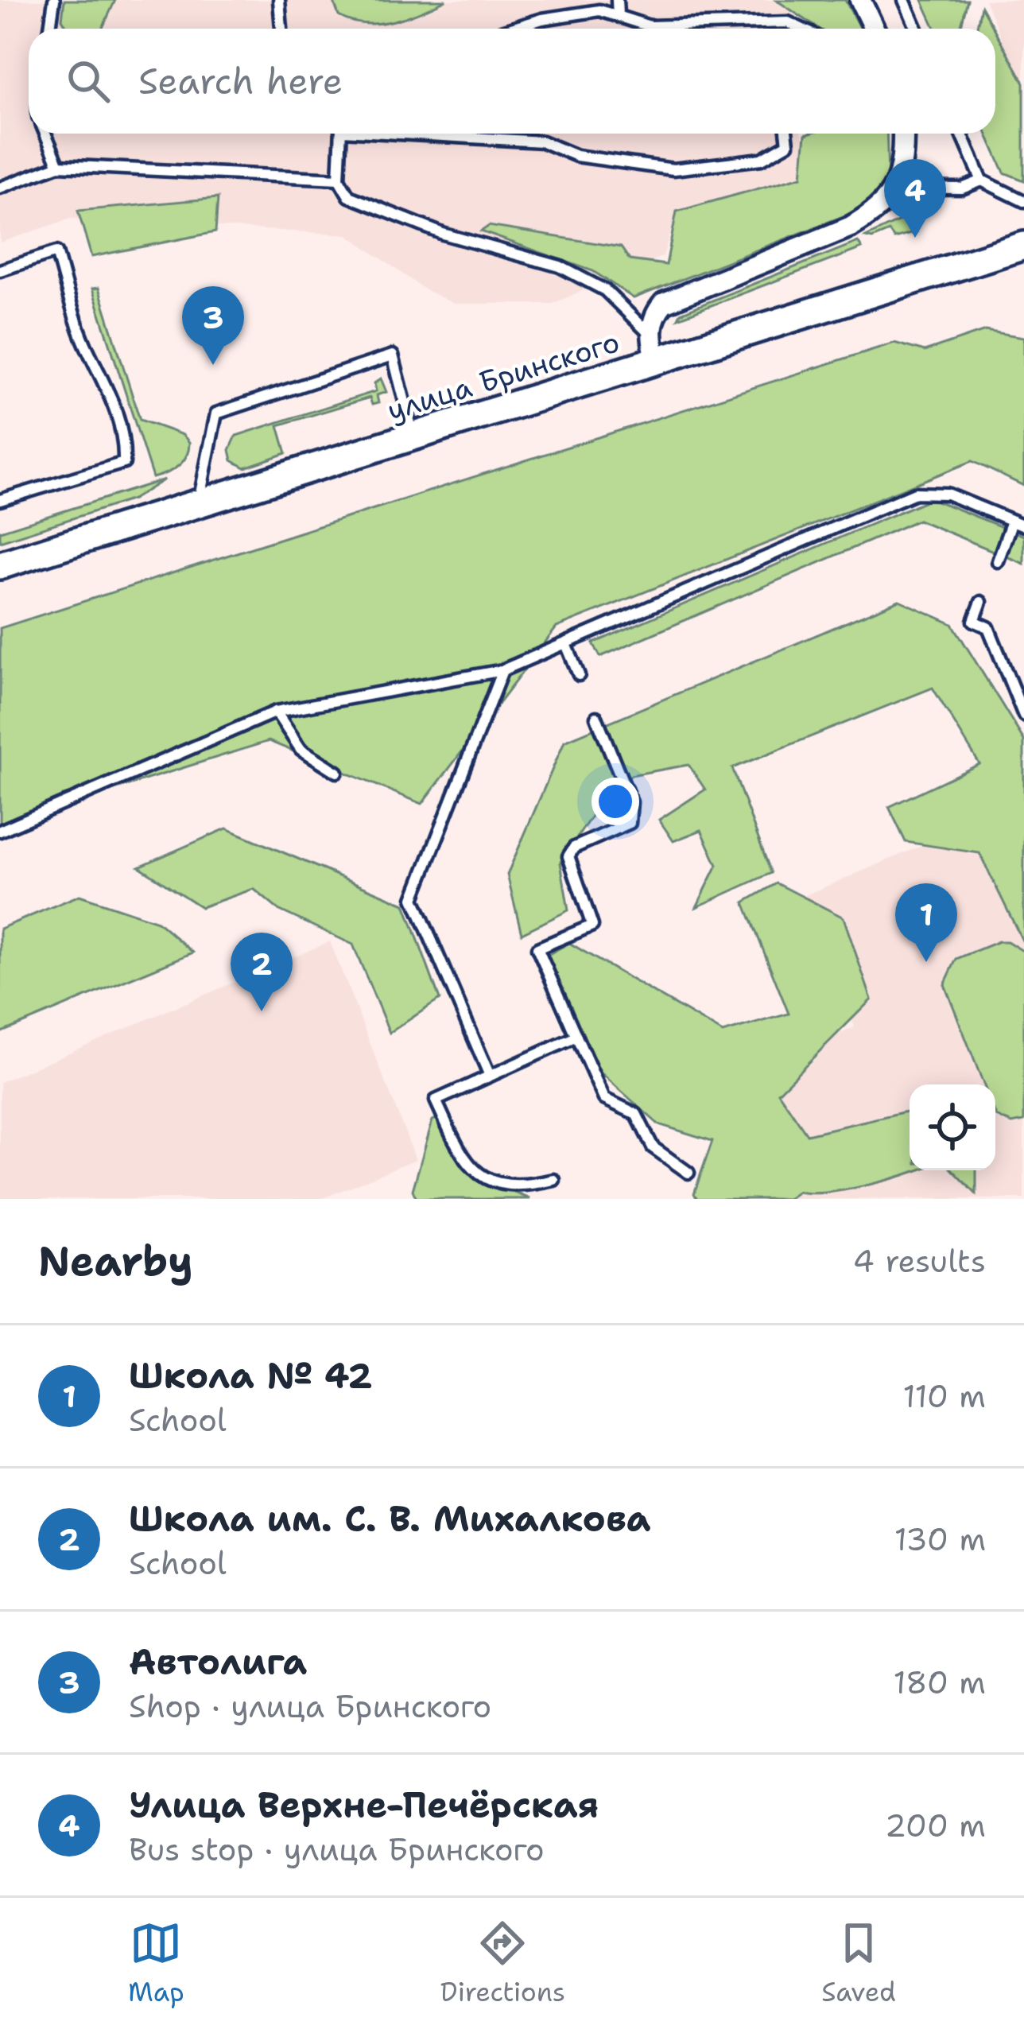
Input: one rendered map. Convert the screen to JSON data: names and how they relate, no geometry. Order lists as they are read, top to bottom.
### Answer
{
  "streets": {
    "main road": ["улица Бринского"]
  },
  "page": {
    "search": "Search here",
    "pins": [
      "4",
      "3",
      "1",
      "2"
    ],
    "heading": ["Nearby", "4 results"],
    "list": [
      {
        "mark": "1",
        "name": "Школа № 42",
        "note": "School",
        "value": "110 m"
      },
      {
        "mark": "2",
        "name": "Школа им. С. В. Михалкова",
        "note": "School",
        "value": "130 m"
      },
      {
        "mark": "3",
        "name": "Автолига",
        "note": "Shop · улица Бринского",
        "value": "180 m"
      },
      {
        "mark": "4",
        "name": "Улица Верхне-Печёрская",
        "note": "Bus stop · улица Бринского",
        "value": "200 m"
      }
    ],
    "nav": ["Map", "Directions", "Saved"]
  }
}
